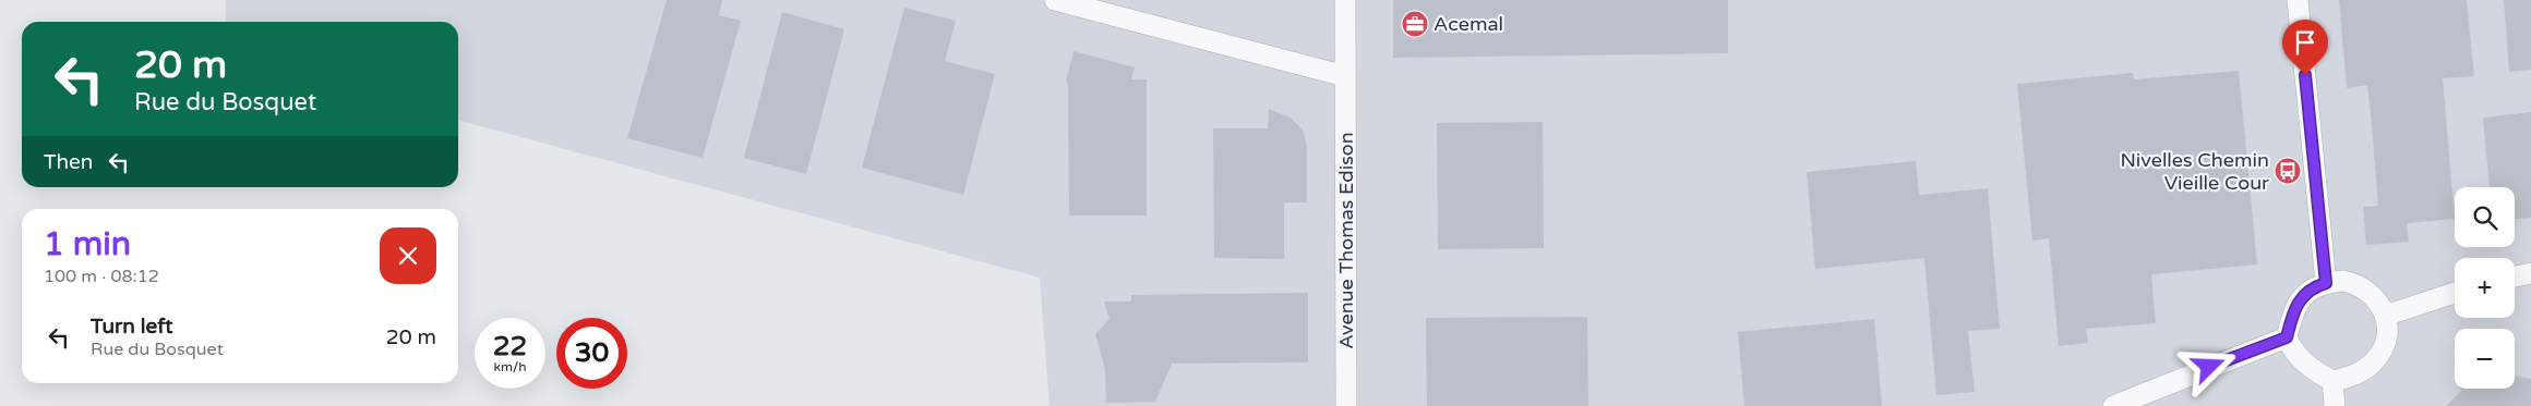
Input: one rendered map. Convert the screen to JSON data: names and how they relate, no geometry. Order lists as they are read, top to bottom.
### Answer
{
  "streets": {
    "street": ["Avenue Thomas Edison"]
  },
  "places": {
    "office": ["Acemal"],
    "bus stop": ["Nivelles Chemin Vieille Cour"]
  },
  "page": {
    "turn": ["20 m", "Rue du Bosquet"],
    "then": "Then",
    "map_buttons": ["+", "−"],
    "heading": ["1 min", "100 m · 08:12"],
    "list": [
      {
        "name": "Turn left",
        "note": "Rue du Bosquet",
        "value": "20 m"
      }
    ],
    "speed": "22 km/h",
    "limit": "30"
  }
}
